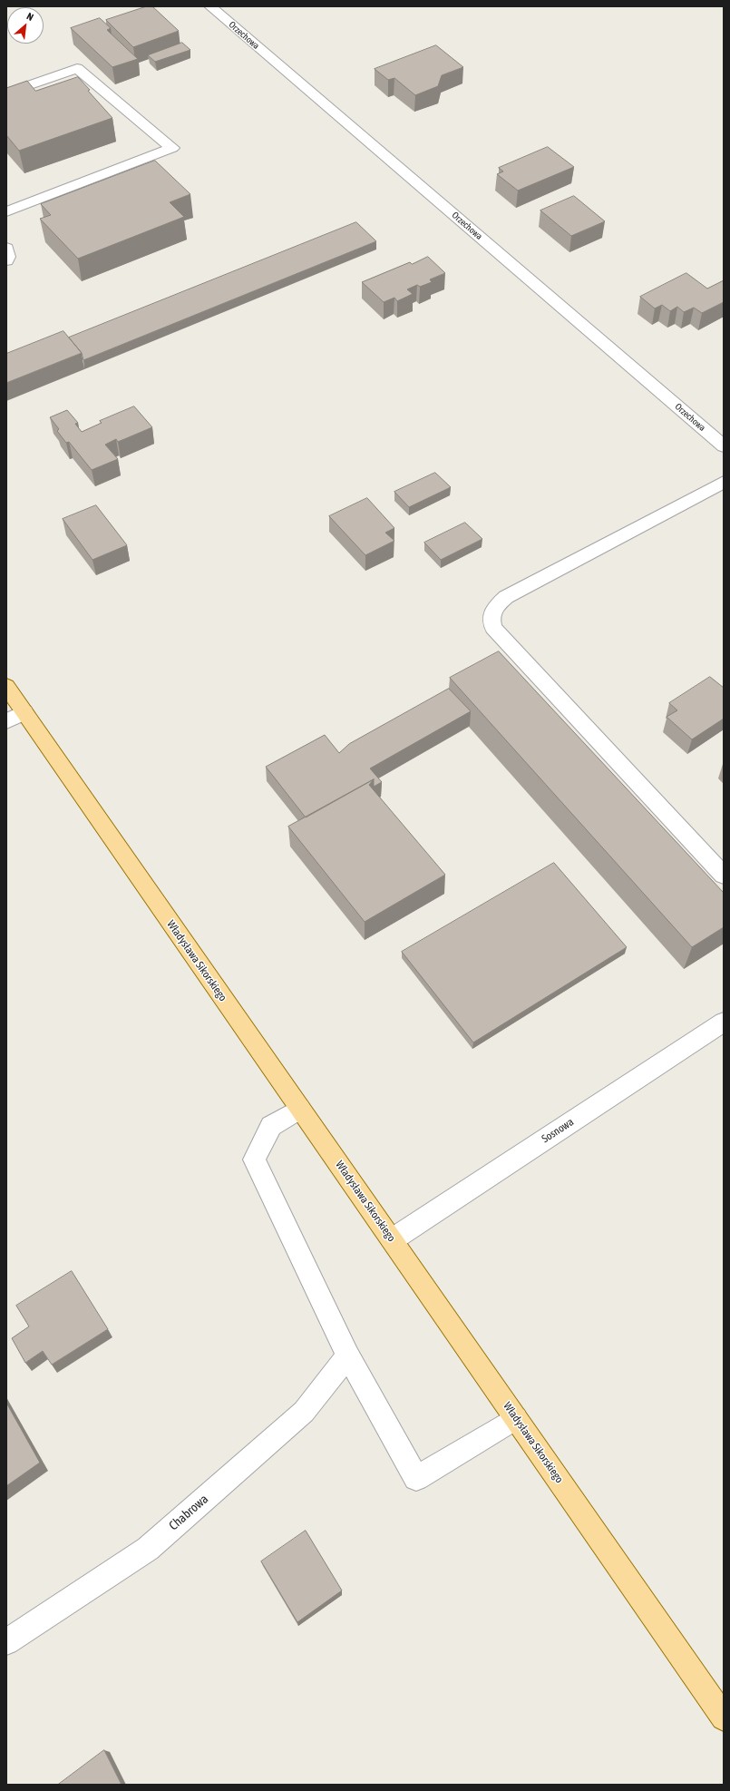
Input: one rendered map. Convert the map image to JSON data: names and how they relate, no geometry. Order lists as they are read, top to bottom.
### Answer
{
  "streets": {
    "main road": ["Władysława Sikorskiego"],
    "street": ["Orzechowa", "Sosnowa", "Chabrowa"]
  },
  "crossings": [
    ["Władysława Sikorskiego", "Sosnowa"]
  ],
  "north": "top right"
}
